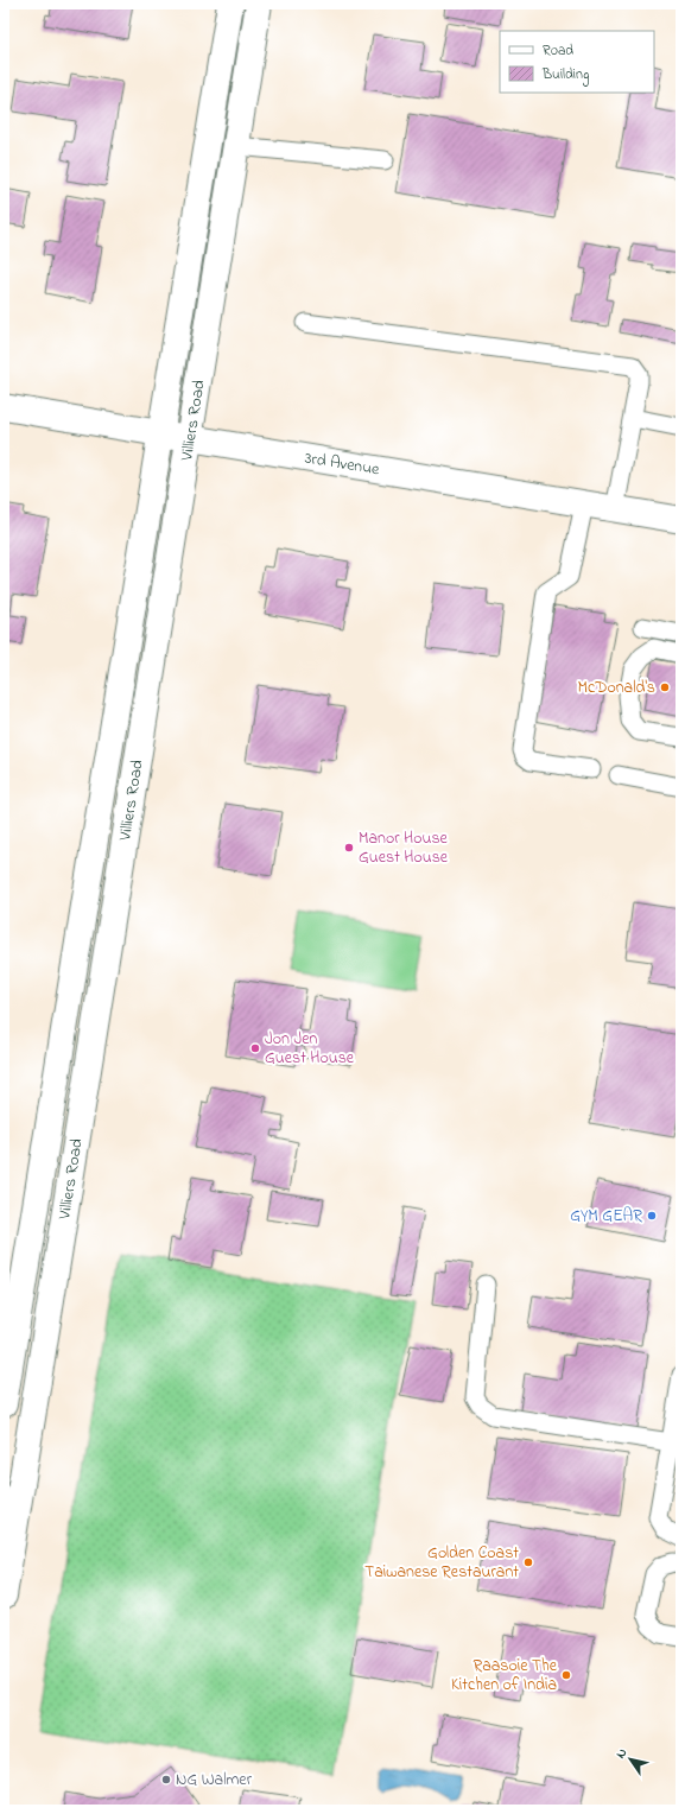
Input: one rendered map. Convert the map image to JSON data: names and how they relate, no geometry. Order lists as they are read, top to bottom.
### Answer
{
  "streets": {
    "street": ["Villiers Road", "3rd Avenue"]
  },
  "crossings": [
    ["Villiers Road", "3rd Avenue"]
  ],
  "places": [
    "McDonald's",
    "Manor House Guest House",
    "Jon Jen Guest House",
    "GYM GEAR",
    "Golden Coast Taiwanese Restaurant",
    "Raasoie The Kitchen of India",
    "NG Walmer"
  ],
  "legend": ["Road", "Building"],
  "north": "top left"
}
